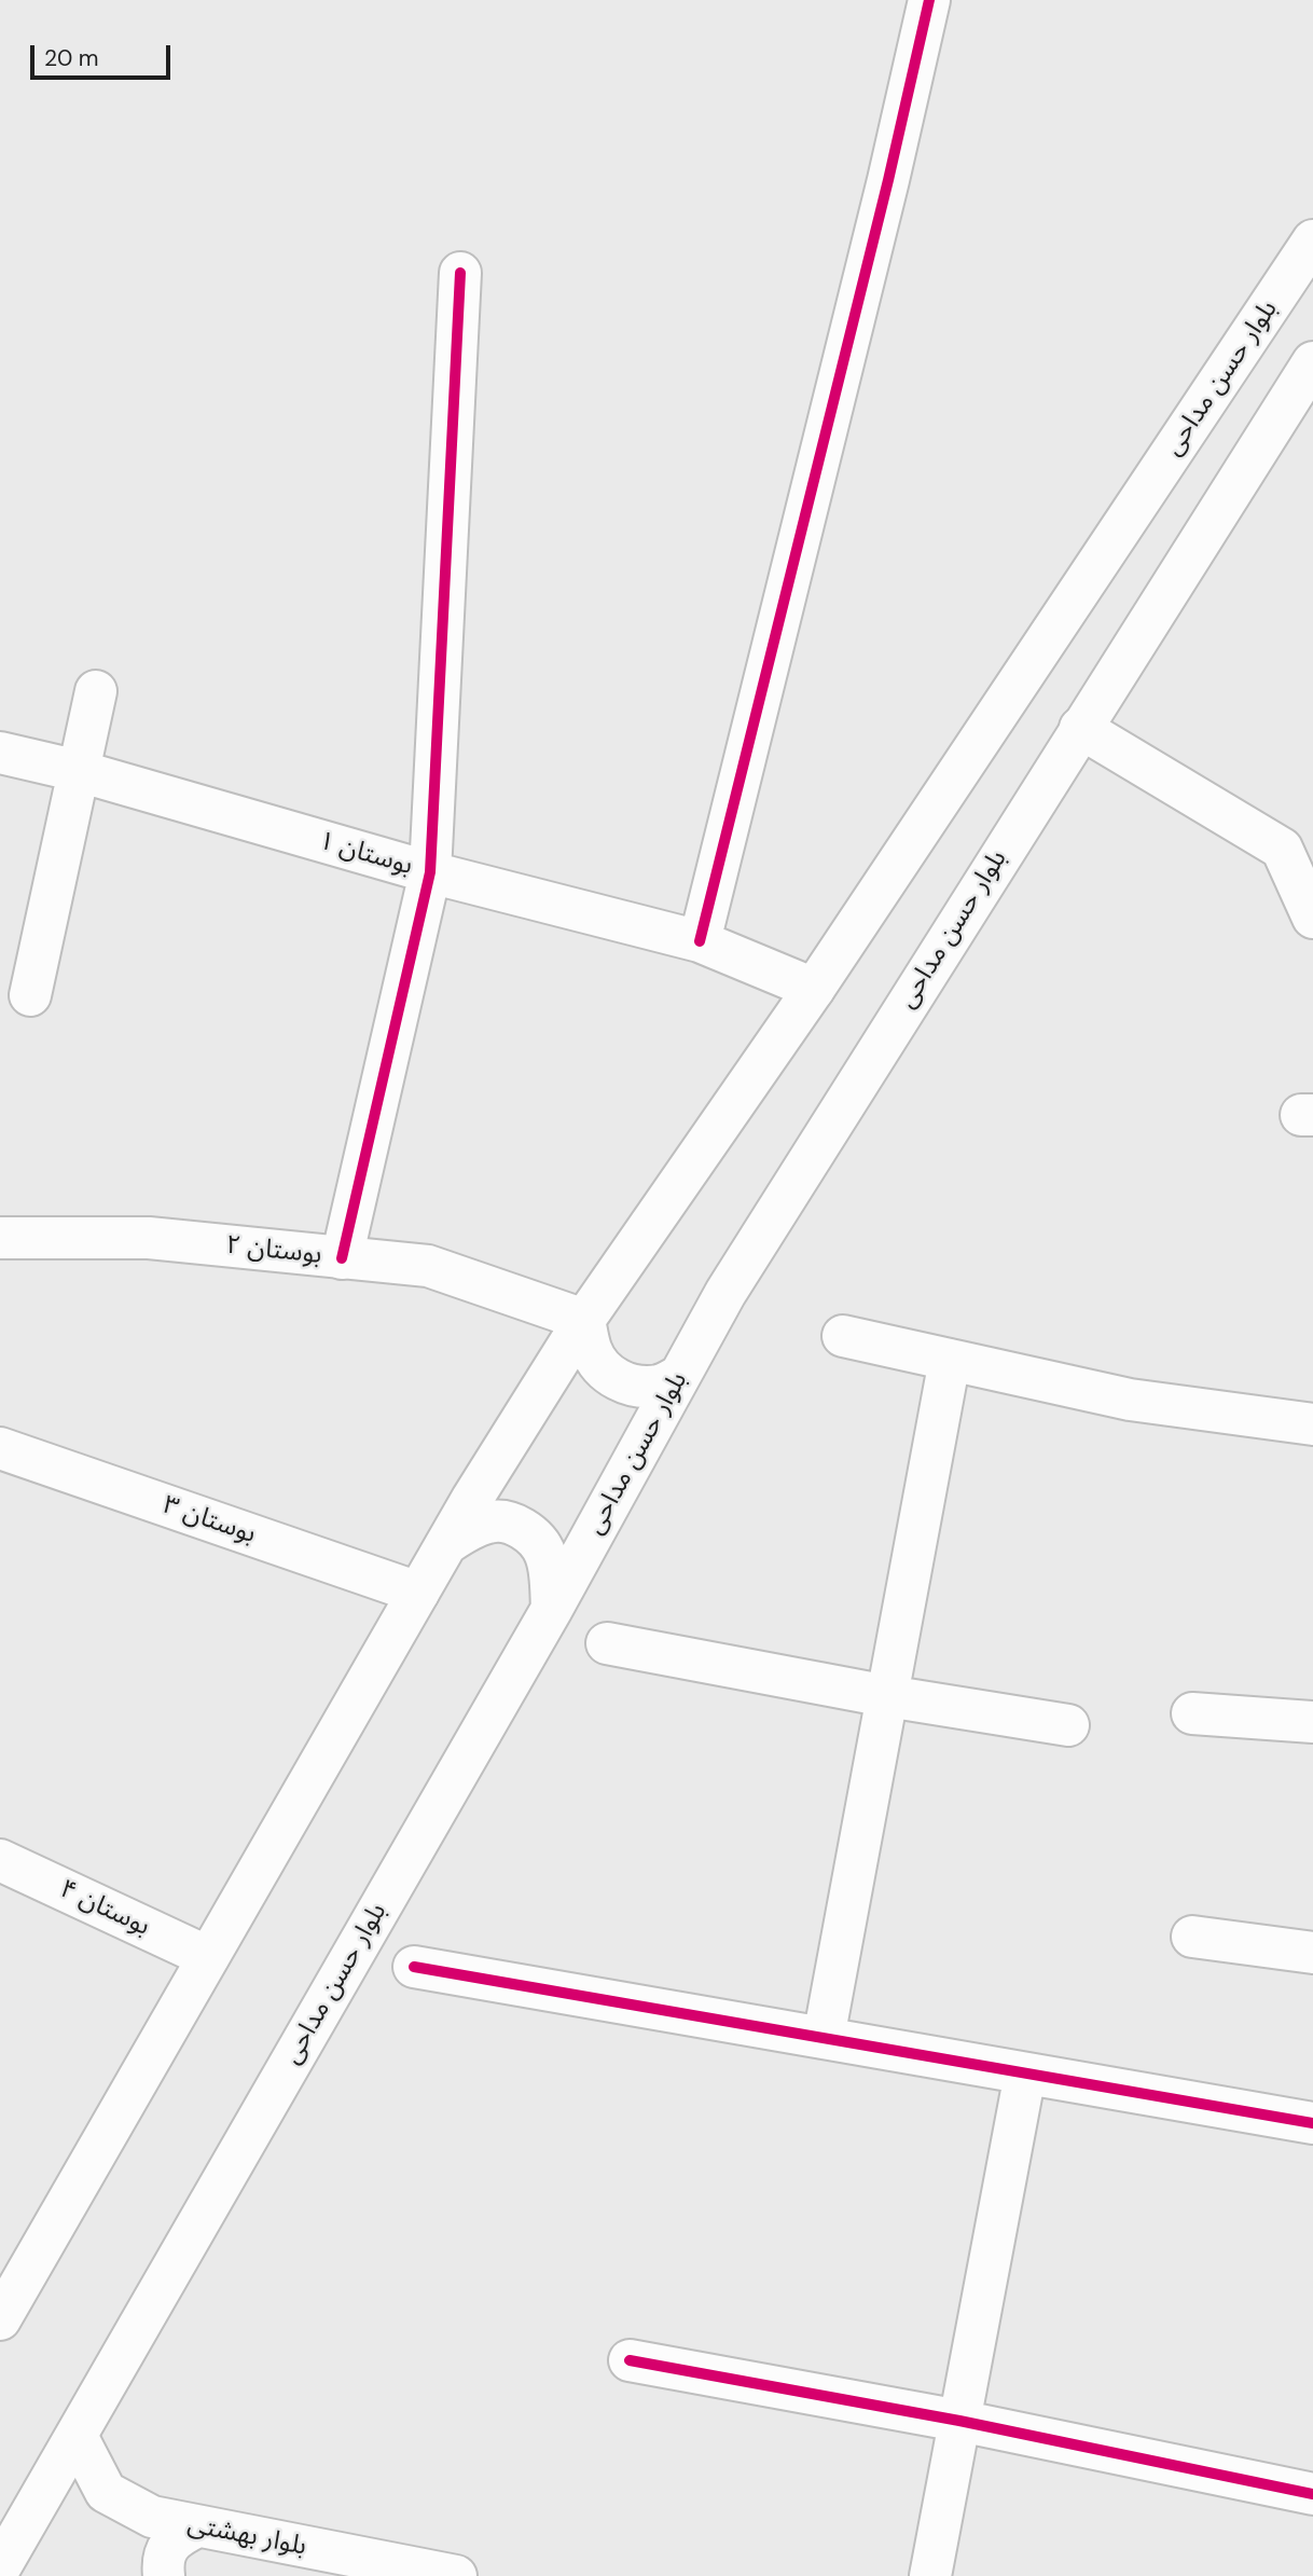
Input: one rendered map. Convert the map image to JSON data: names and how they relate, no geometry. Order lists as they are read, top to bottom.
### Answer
{
  "streets": {
    "street": [
      "بلوار حسن مداحی",
      "بوستان ۱",
      "بوستان ۲",
      "بوستان ۳",
      "بوستان ۴",
      "بلوار بهشتی"
    ]
  },
  "crossings": [
    ["بلوار حسن مداحی", "بوستان ۱"],
    ["بلوار حسن مداحی", "بوستان ۲"],
    ["بلوار حسن مداحی", "بوستان ۳"],
    ["بلوار حسن مداحی", "بوستان ۴"],
    ["بلوار حسن مداحی", "بلوار بهشتی"]
  ],
  "scale_bar": "20 m"
}
